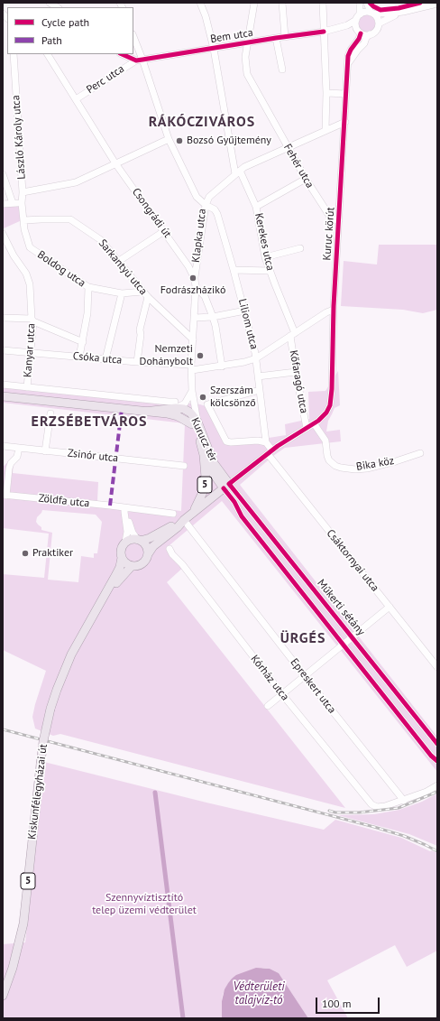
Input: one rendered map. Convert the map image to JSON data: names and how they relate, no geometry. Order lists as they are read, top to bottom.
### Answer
{
  "streets": {
    "main road": ["Kurucz tér", "5", "Kiskunfélegyházai út"],
    "street": [
      "Bem utca",
      "Perc utca",
      "László Károly utca",
      "Fehér utca",
      "Csongrádi út",
      "Kuruc körút",
      "Klapka utca",
      "Kerekes utca",
      "Sarkantyú utca",
      "Boldog utca",
      "Liliom utca",
      "Kanyar utca",
      "Csóka utca",
      "Kőfaragó utca",
      "Zsinór utca",
      "Bika köz",
      "Zöldfa utca",
      "Csáktornyai utca",
      "Műkerti sétány",
      "Kórház utca",
      "Epreskert utca"
    ]
  },
  "crossings": [
    ["Bem utca", "Perc utca"],
    ["Bem utca", "Fehér utca"],
    ["Bem utca", "Kuruc körút"],
    ["Bem utca", "Klapka utca"],
    ["Bem utca", "Kerekes utca"],
    ["Perc utca", "Csongrádi út"],
    ["Perc utca", "Klapka utca"],
    ["László Károly utca", "Sarkantyú utca"],
    ["László Károly utca", "Boldog utca"],
    ["Fehér utca", "Kuruc körút"],
    ["Csongrádi út", "Klapka utca"],
    ["Csongrádi út", "Sarkantyú utca"],
    ["Csongrádi út", "Csóka utca"],
    ["Csongrádi út", "Kurucz tér"],
    ["Kuruc körút", "Csóka utca"],
    ["Kuruc körút", "Kőfaragó utca"],
    ["Kuruc körút", "Bika köz"],
    ["Kuruc körút", "Csáktornyai utca"],
    ["Klapka utca", "Liliom utca"],
    ["Kerekes utca", "Csóka utca"],
    ["Kerekes utca", "Kőfaragó utca"],
    ["Sarkantyú utca", "Boldog utca"],
    ["Liliom utca", "Csóka utca"],
    ["Liliom utca", "Kurucz tér"],
    ["Kanyar utca", "Csóka utca"],
    ["Csóka utca", "Kőfaragó utca"],
    ["Kurucz tér", "5"],
    ["Kurucz tér", "Műkerti sétány"],
    ["5", "Műkerti sétány"],
    ["5", "Epreskert utca"],
    ["5", "Kiskunfélegyházai út"],
    ["Kórház utca", "Epreskert utca"]
  ],
  "districts": ["RÁKÓCZIVÁROS", "ERZSÉBETVÁROS", "ÜRGÉS"],
  "water": ["Védterületi talajvíz-tó"],
  "parks": ["Szennyvíztisztító telep üzemi védterület"],
  "places": [
    "Bozsó Gyűjtemény",
    "Fodrászházikó",
    "Nemzeti Dohánybolt",
    "Szerszám kölcsönző",
    "Praktiker"
  ],
  "legend": ["Cycle path", "Path"],
  "scale_bar": "100 m"
}
